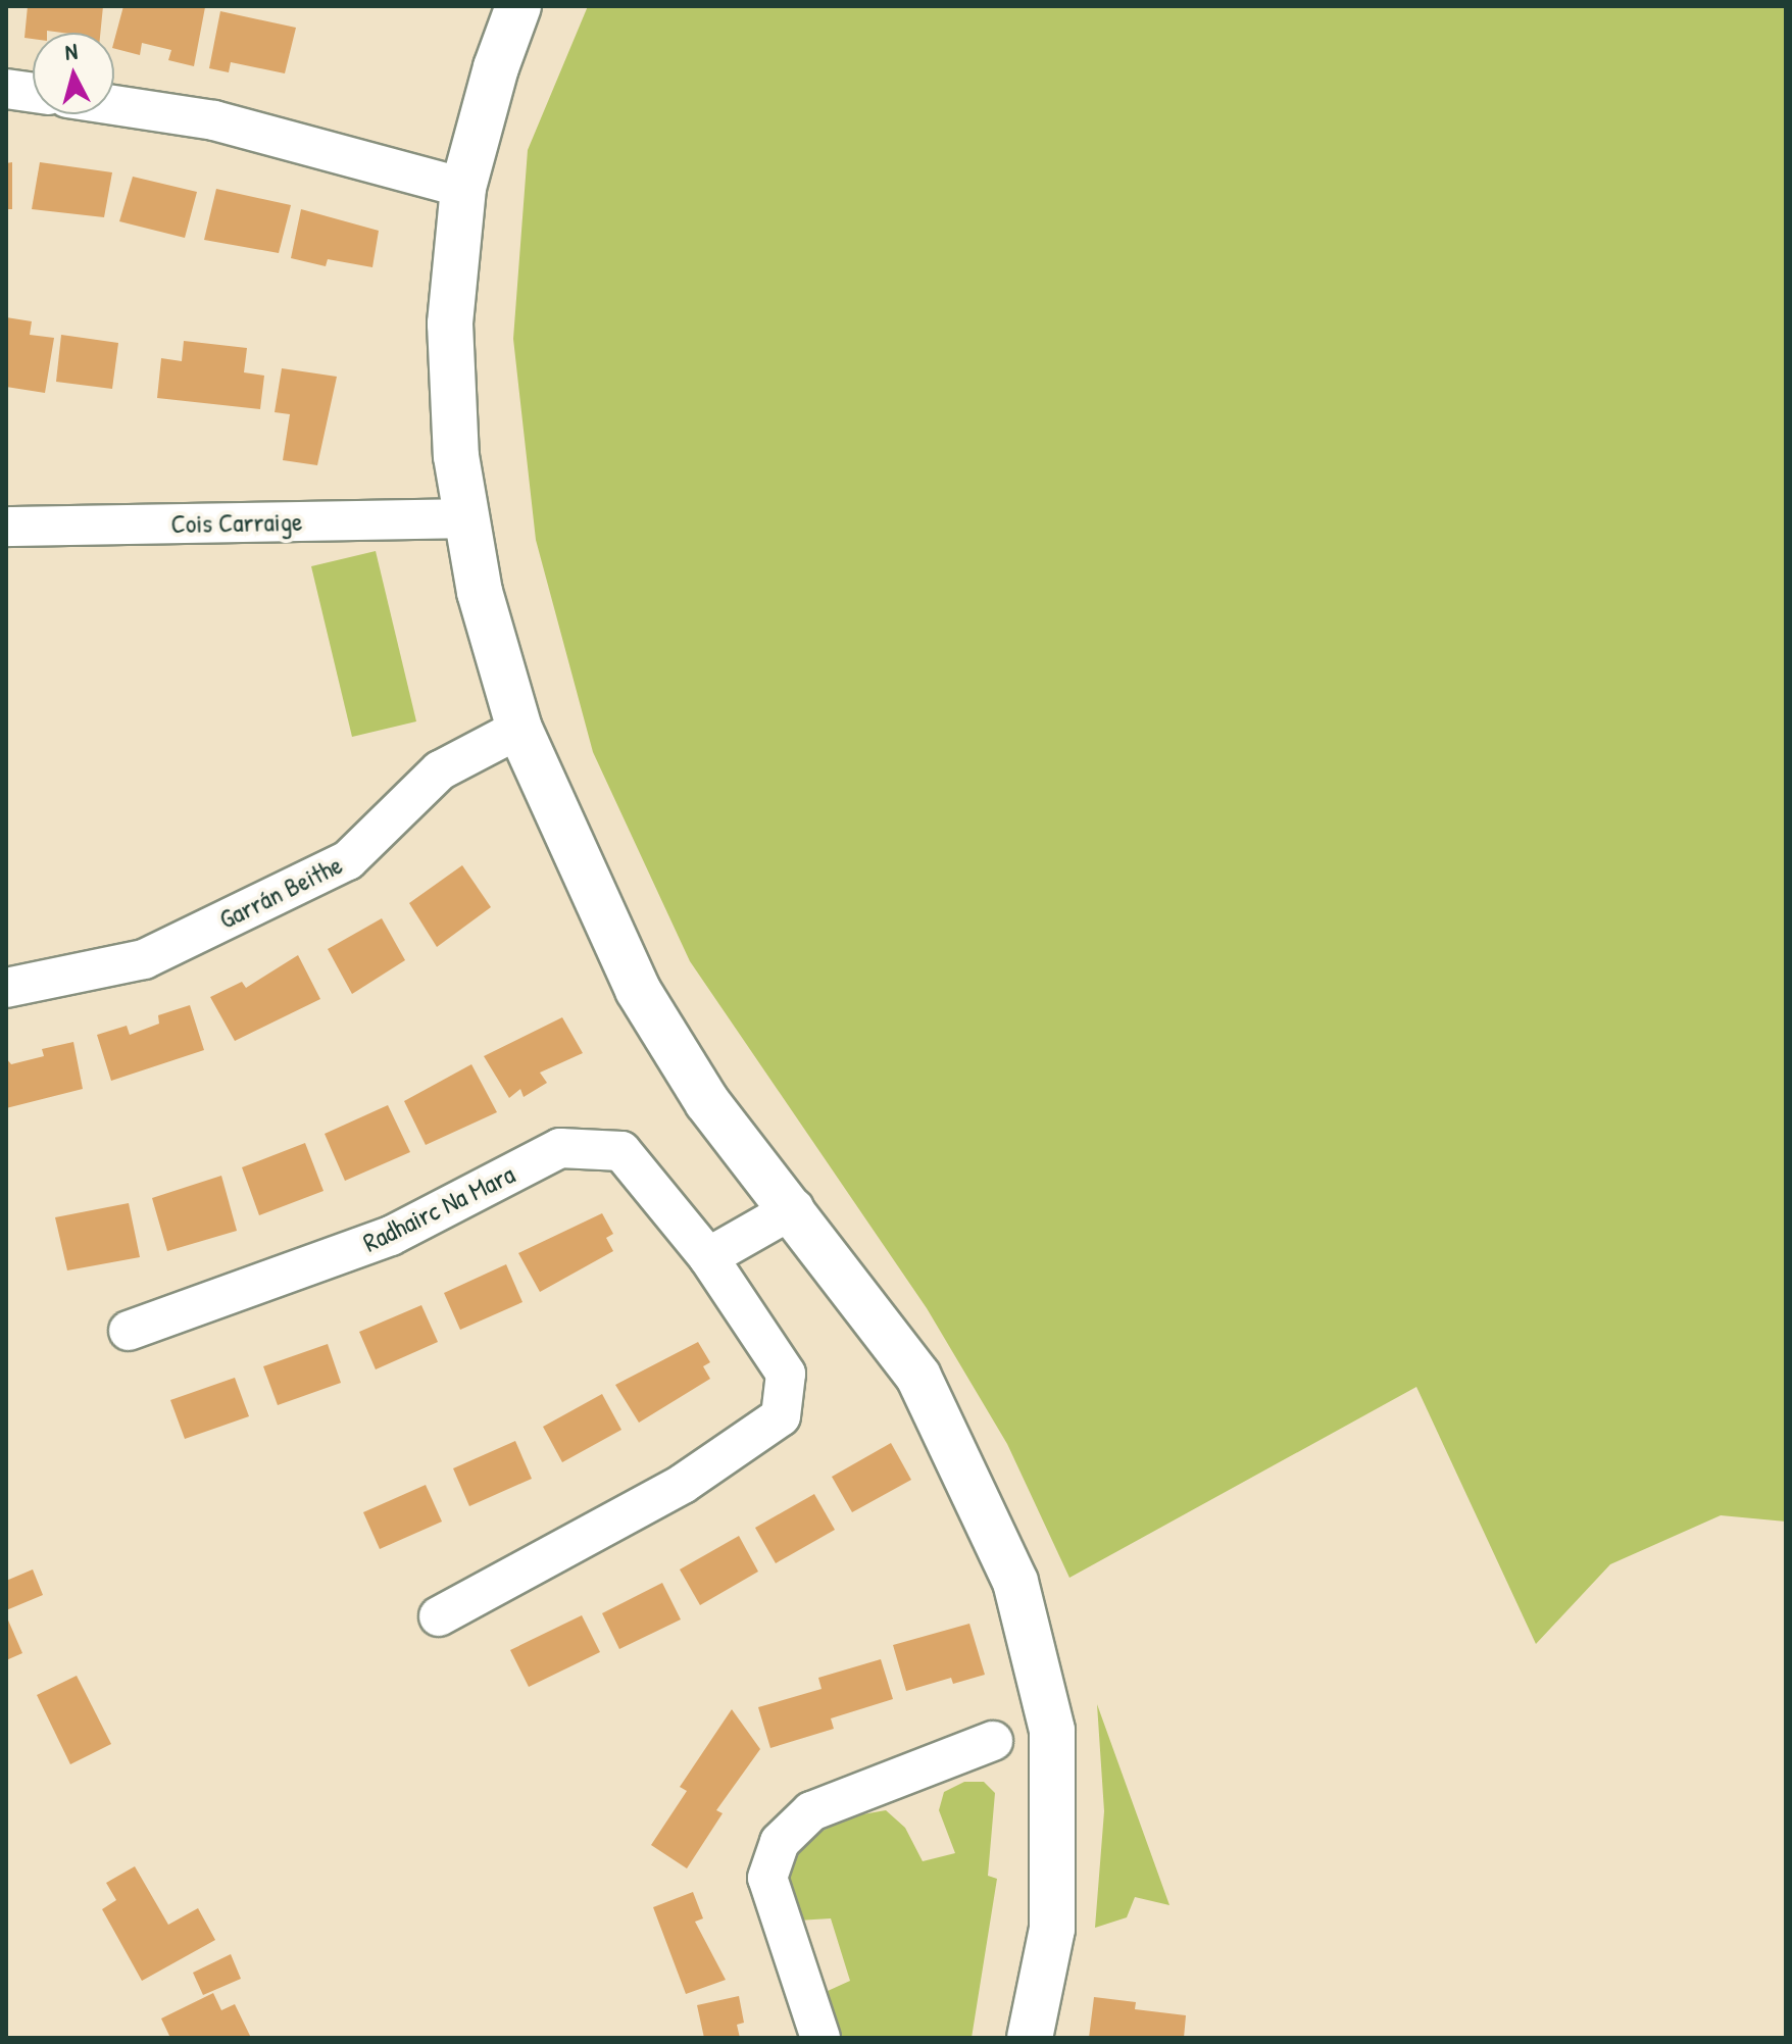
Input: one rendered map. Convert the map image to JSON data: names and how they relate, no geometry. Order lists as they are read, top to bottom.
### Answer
{
  "streets": {
    "street": ["Cois Carraige", "Garrán Beithe", "Radhairc Na Mara"]
  },
  "north": "top"
}
